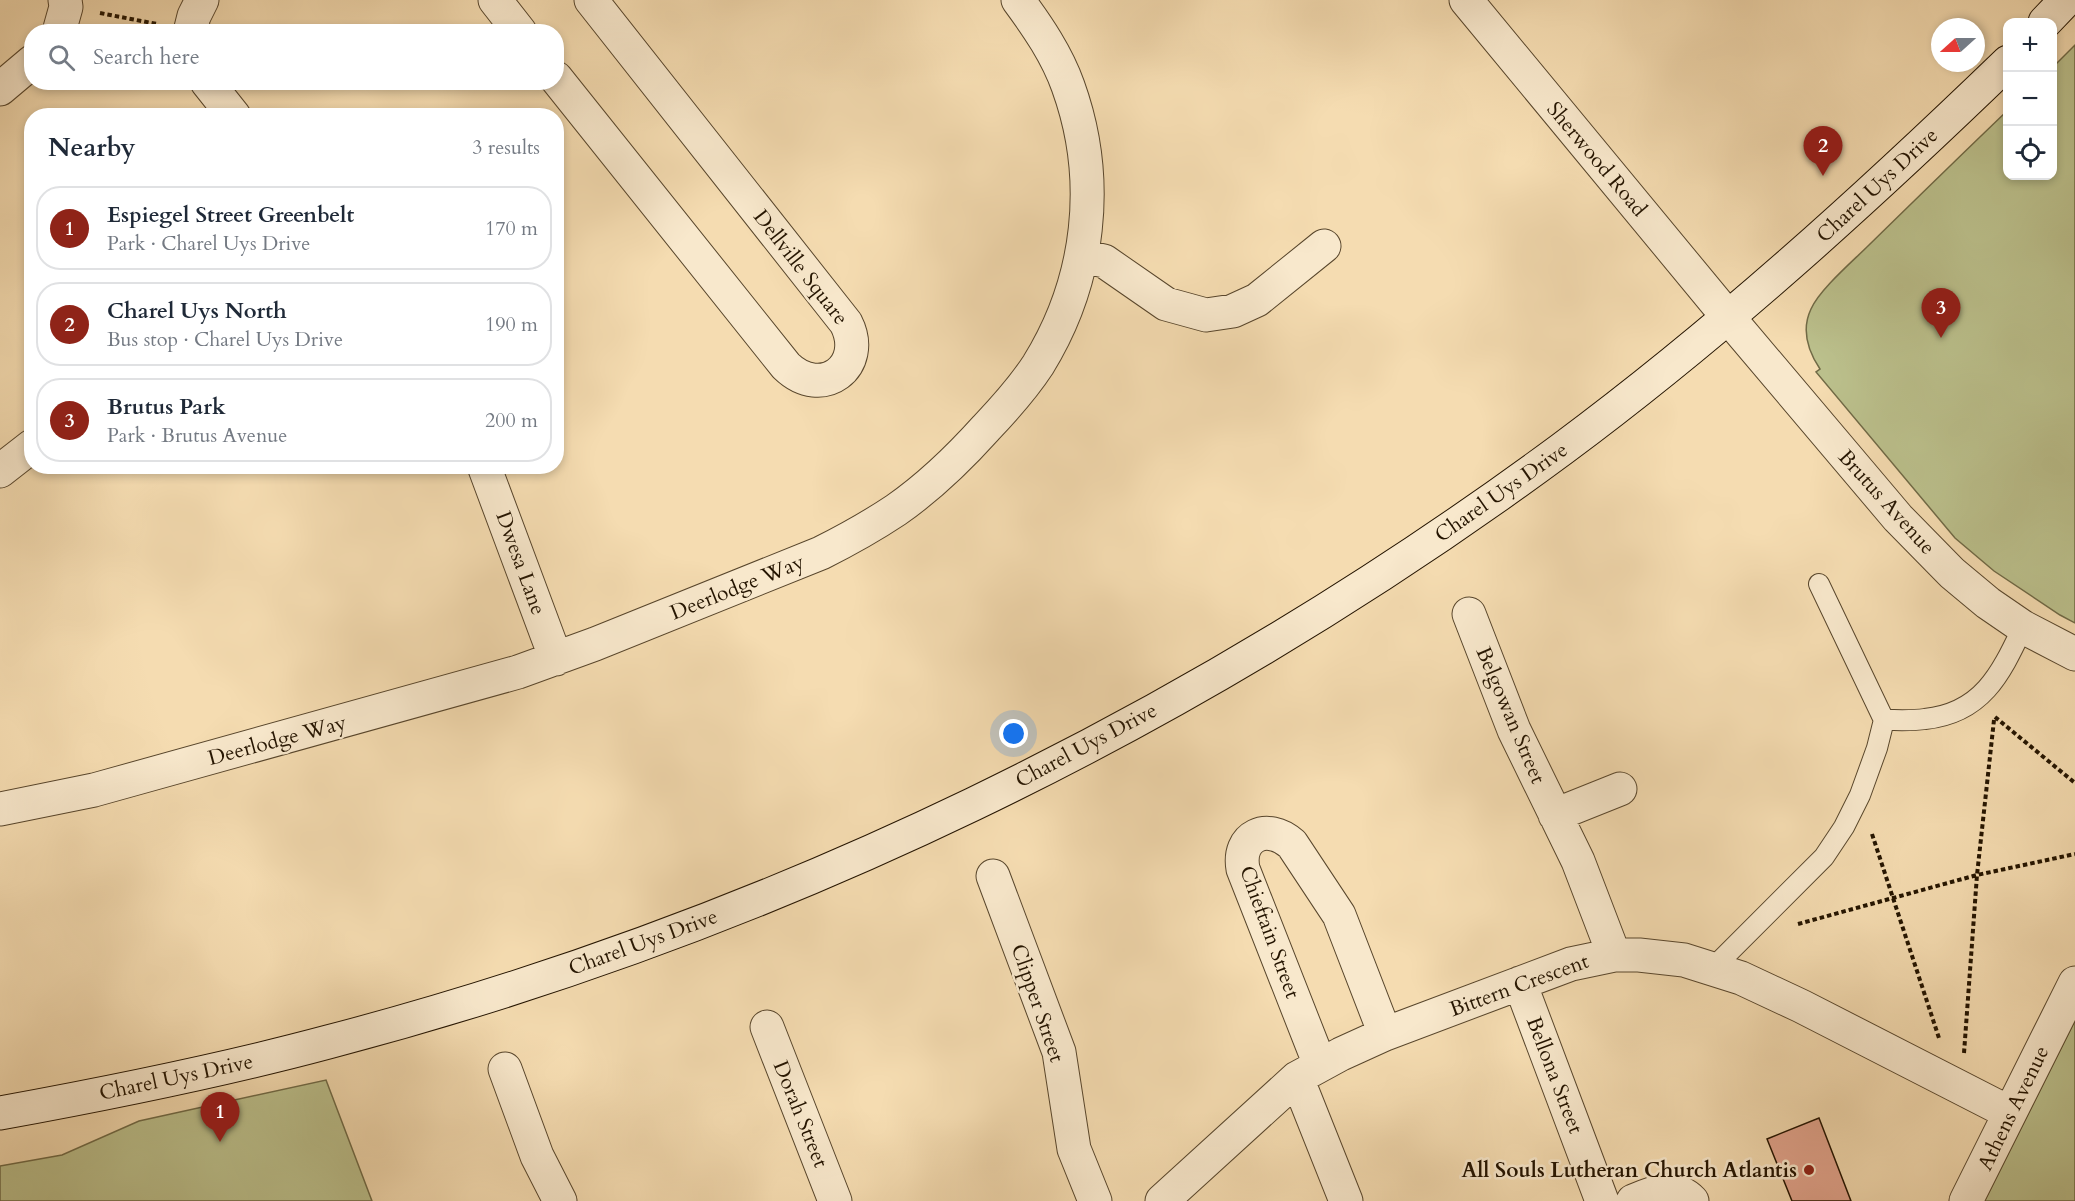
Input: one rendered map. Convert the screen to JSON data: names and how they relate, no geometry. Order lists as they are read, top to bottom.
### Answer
{
  "streets": {
    "street": [
      "Sherwood Road",
      "Charel Uys Drive",
      "Dellville Square",
      "Brutus Avenue",
      "Dwesa Lane",
      "Deerlodge Way",
      "Belgowan Street",
      "Chieftain Street",
      "Bittern Crescent",
      "Clipper Street",
      "Bellona Street",
      "Athens Avenue",
      "Dorah Street"
    ]
  },
  "crossings": [
    ["Sherwood Road", "Charel Uys Drive"],
    ["Sherwood Road", "Brutus Avenue"],
    ["Charel Uys Drive", "Brutus Avenue"],
    ["Dwesa Lane", "Deerlodge Way"],
    ["Belgowan Street", "Bittern Crescent"],
    ["Chieftain Street", "Bittern Crescent"],
    ["Bittern Crescent", "Bellona Street"],
    ["Bittern Crescent", "Athens Avenue"]
  ],
  "places": ["All Souls Lutheran Church Atlantis"],
  "north": "left",
  "page": {
    "map_buttons": ["+", "−"],
    "search": "Search here",
    "heading": ["Nearby", "3 results"],
    "pins": ["2", "3", "1"],
    "list": [
      {
        "mark": "1",
        "name": "Espiegel Street Greenbelt",
        "note": "Park · Charel Uys Drive",
        "value": "170 m"
      },
      {
        "mark": "2",
        "name": "Charel Uys North",
        "note": "Bus stop · Charel Uys Drive",
        "value": "190 m"
      },
      {
        "mark": "3",
        "name": "Brutus Park",
        "note": "Park · Brutus Avenue",
        "value": "200 m"
      }
    ]
  }
}
